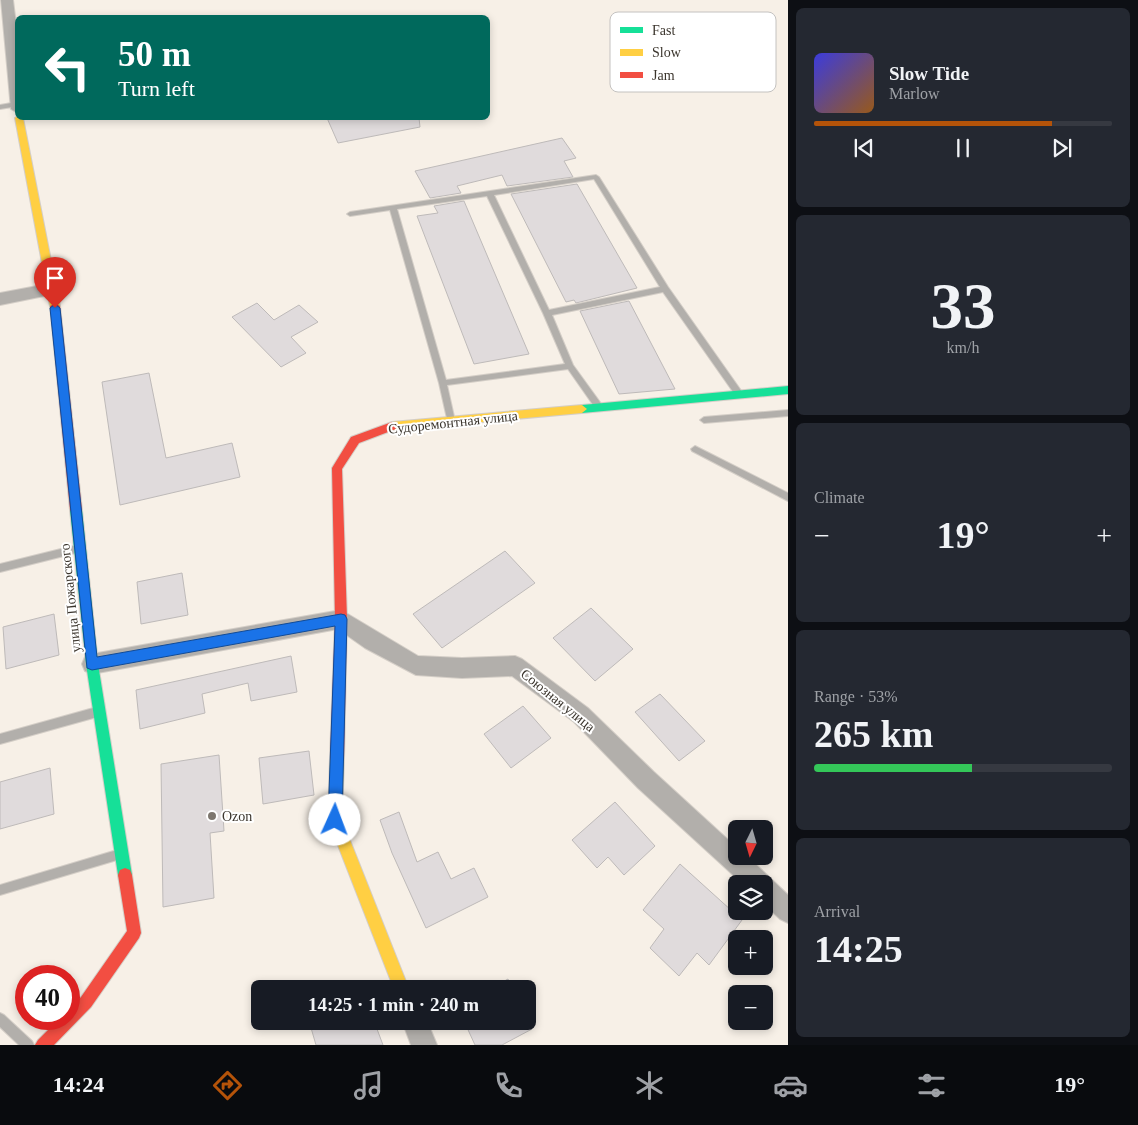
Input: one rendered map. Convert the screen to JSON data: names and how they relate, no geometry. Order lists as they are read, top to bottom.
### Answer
{
  "streets": {
    "street": ["Судоремонтная улица", "улица Пожарского", "Союзная улица"]
  },
  "crossings": [
    ["Судоремонтная улица", "Союзная улица"]
  ],
  "places": ["Ozon"],
  "legend": ["Fast", "Slow", "Jam"],
  "north": "bottom",
  "page": {
    "turn": ["50 m", "Turn left"],
    "song": ["Slow Tide", "Marlow"],
    "tile": [
      ["33", "km/h"],
      "Climate",
      ["Range · 53%", "265 km"],
      ["Arrival", "14:25"]
    ],
    "heat": ["−", "19°", "+"],
    "map_buttons": ["+", "−"],
    "limit": "40",
    "trip": "14:25 · 1 min · 240 m",
    "tabs": ["14:24", "19°"]
  }
}
